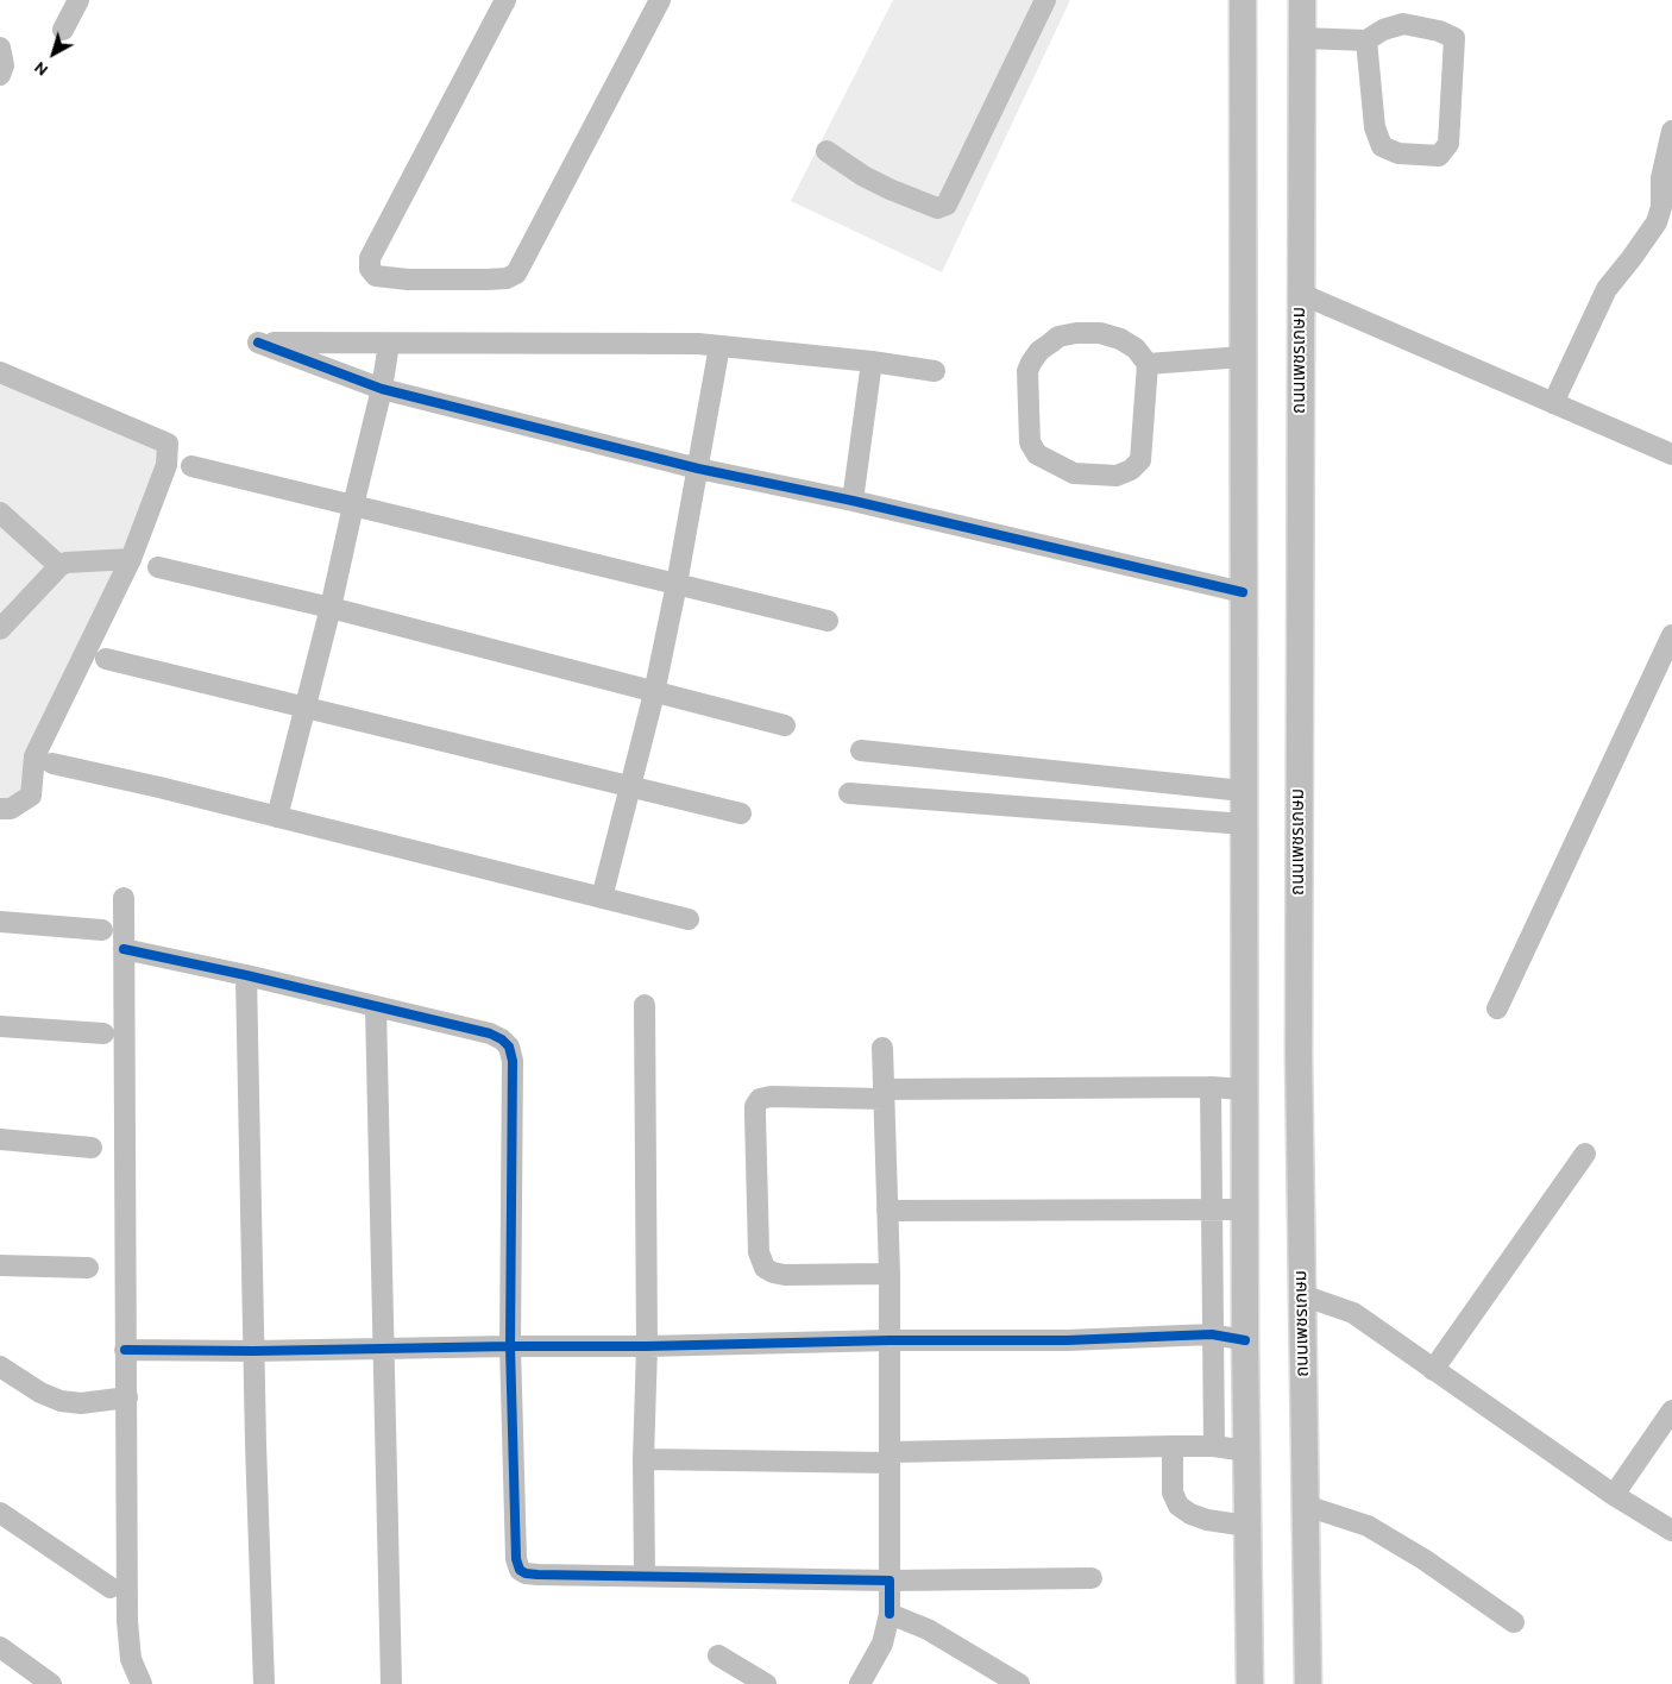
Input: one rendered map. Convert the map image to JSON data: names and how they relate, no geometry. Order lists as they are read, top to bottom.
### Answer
{
  "streets": {
    "main road": ["ถนนเพชรเกษม"]
  },
  "north": "bottom left"
}
